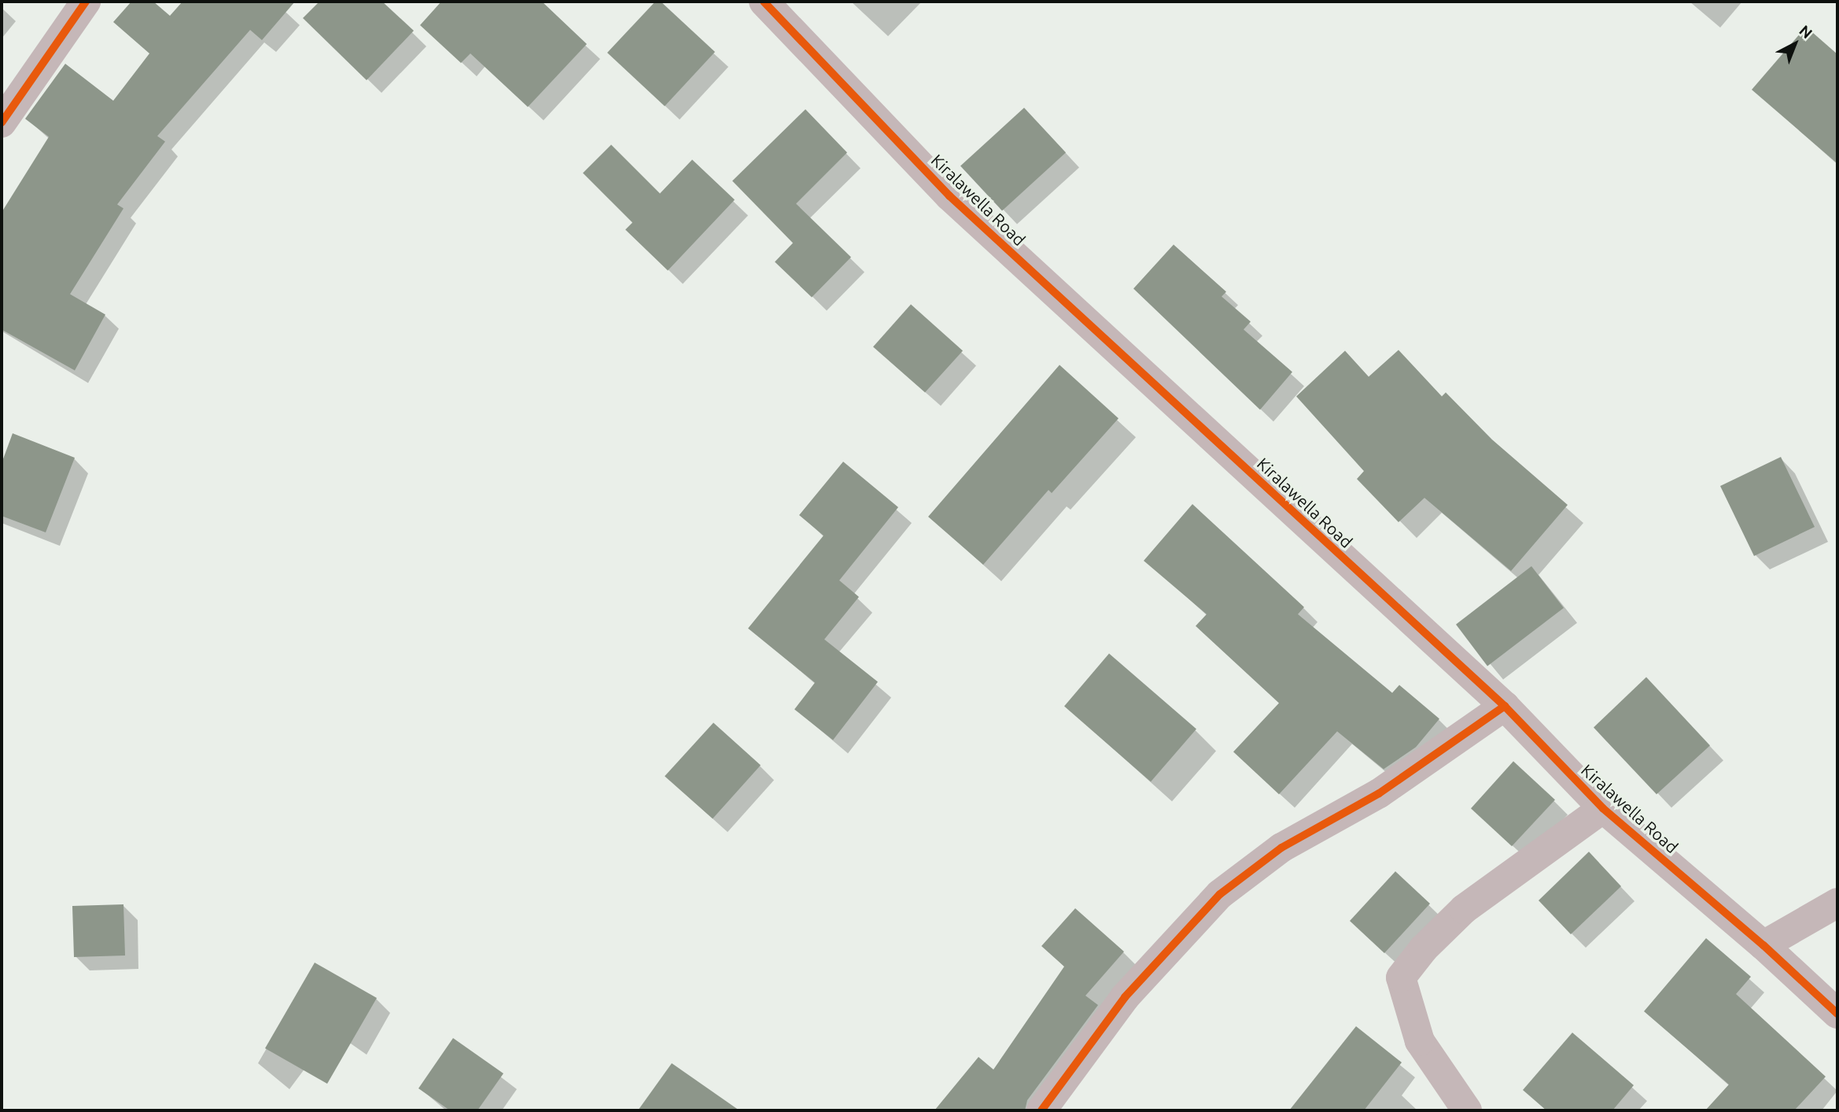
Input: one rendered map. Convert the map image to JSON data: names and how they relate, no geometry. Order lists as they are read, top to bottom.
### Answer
{
  "streets": {
    "street": ["Kiralawella Road"]
  },
  "north": "top right"
}
